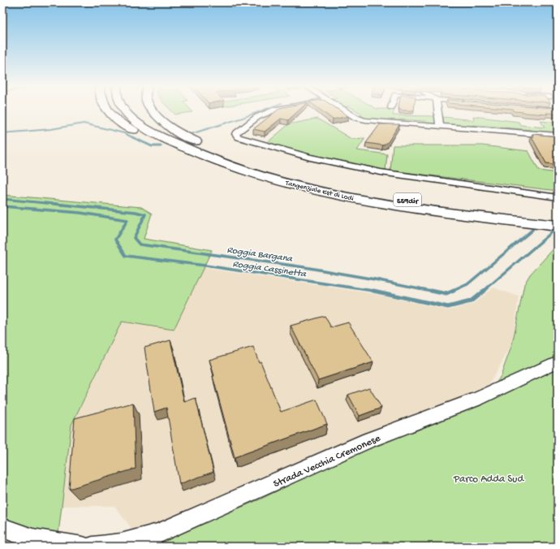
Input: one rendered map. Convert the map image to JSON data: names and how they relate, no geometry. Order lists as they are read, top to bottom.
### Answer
{
  "streets": {
    "main road": ["Tangenziale Est di Lodi", "SS9dir"],
    "street": ["Strada Vecchia Cremonese"]
  },
  "water": ["Roggia Bargana", "Roggia Cassinetta"],
  "parks": ["Parco Adda Sud"]
}
